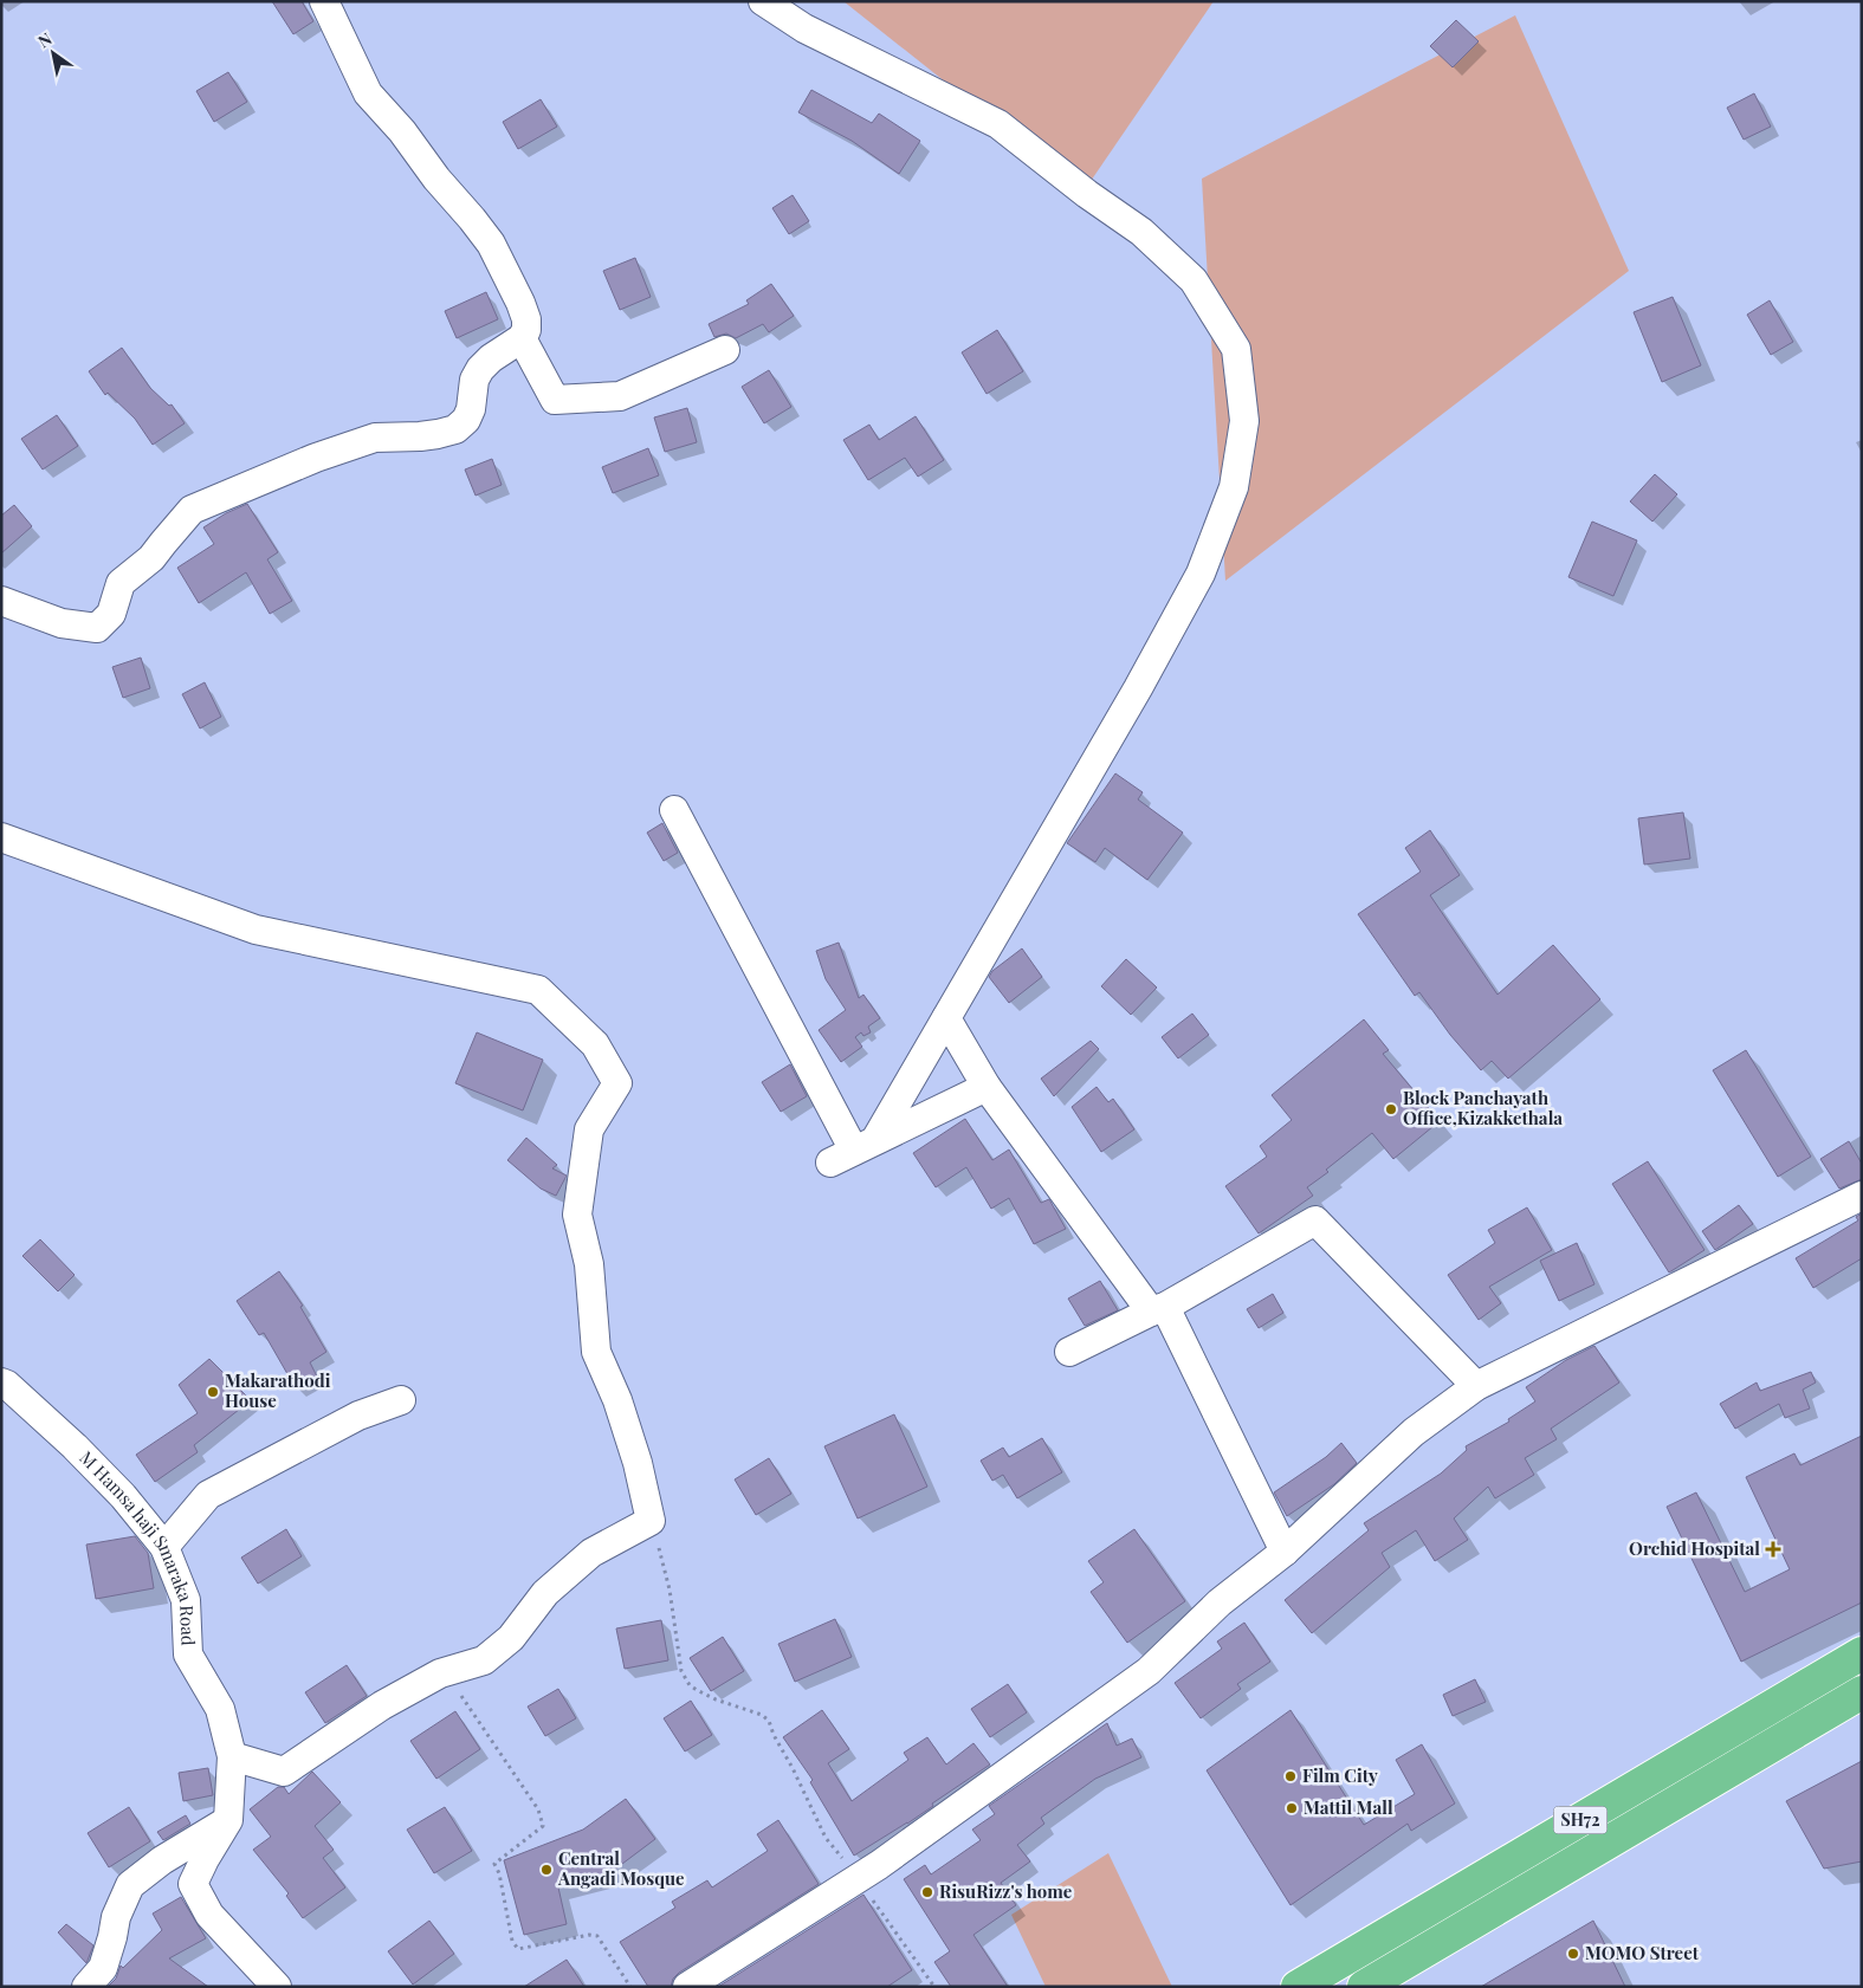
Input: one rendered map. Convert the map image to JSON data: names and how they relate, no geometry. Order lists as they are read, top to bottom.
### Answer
{
  "streets": {
    "main road": ["SH72"],
    "street": ["M Hamsa haji Smaraka Road"]
  },
  "places": {
    "other": [
      "Block Panchayath Office,Kizakkethala",
      "Makarathodi House",
      "Film City",
      "Mattil Mall",
      "Central Angadi Mosque",
      "RisuRizz's home",
      "MOMO Street"
    ],
    "health": ["Orchid Hospital"]
  },
  "north": "top left"
}
